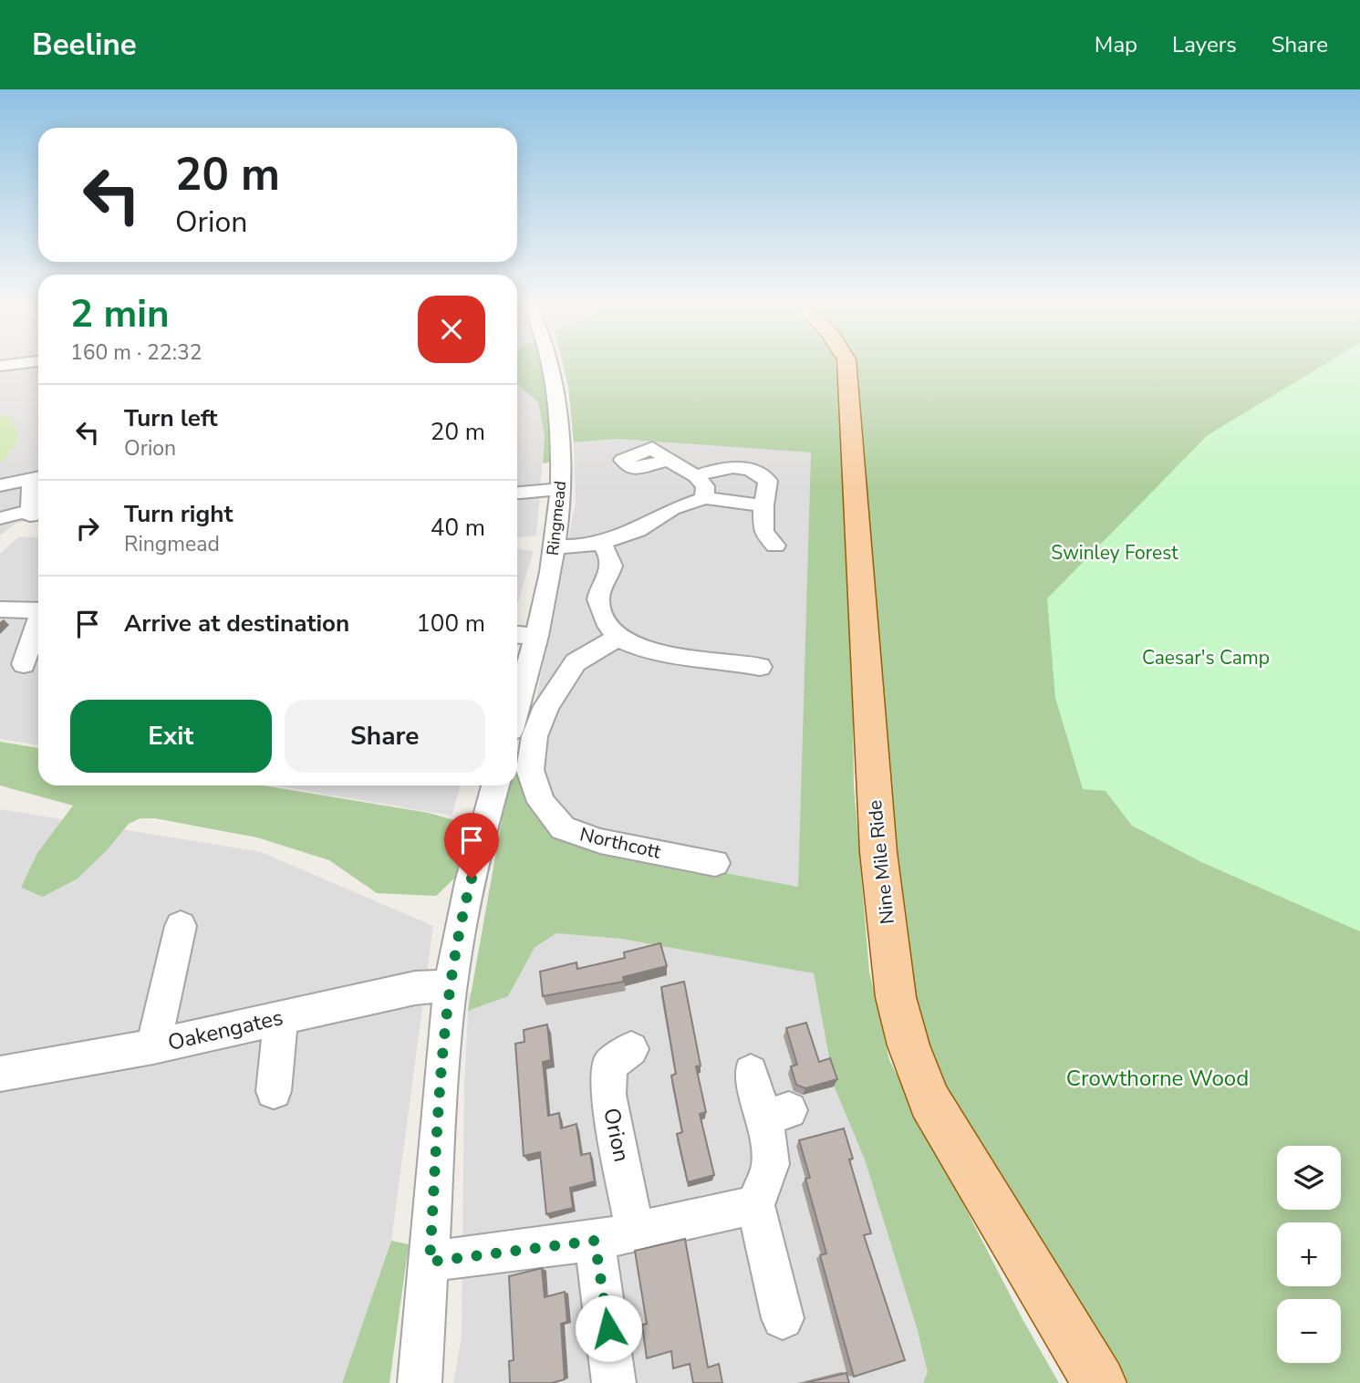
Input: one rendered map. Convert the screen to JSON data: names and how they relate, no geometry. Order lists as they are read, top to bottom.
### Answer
{
  "streets": {
    "main road": ["Nine Mile Ride"],
    "street": [
      "Ringmead",
      "Northcott",
      "Oakengates",
      "Orion"
    ]
  },
  "parks": ["Swinley Forest", "Caesar's Camp", "Crowthorne Wood"],
  "page": {
    "header": "Beeline",
    "nav": ["Map", "Layers", "Share"],
    "turn": ["20 m", "Orion"],
    "heading": ["2 min", "160 m · 22:32"],
    "list": [
      {
        "name": "Turn left",
        "note": "Orion",
        "value": "20 m"
      },
      {
        "name": "Turn right",
        "note": "Ringmead",
        "value": "40 m"
      },
      {
        "name": "Arrive at destination",
        "value": "100 m"
      }
    ],
    "buttons": ["Exit", "Share"],
    "map_buttons": ["+", "−"]
  }
}
